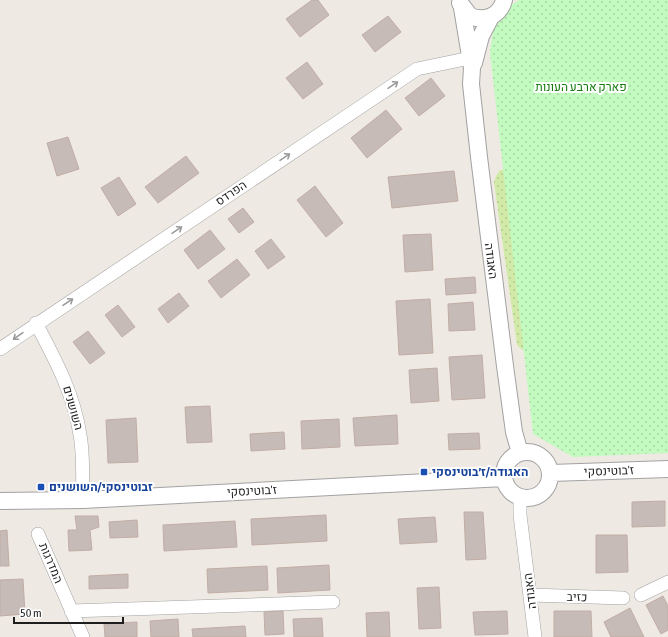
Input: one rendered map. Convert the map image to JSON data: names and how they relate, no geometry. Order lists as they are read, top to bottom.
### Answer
{
  "streets": {
    "street": [
      "הפרדס",
      "האגודה",
      "השושנים",
      "ז'בוטינסקי",
      "המדרגות",
      "כזיב"
    ]
  },
  "crossings": [
    ["הפרדס", "האגודה"],
    ["הפרדס", "השושנים"],
    ["האגודה", "ז'בוטינסקי"],
    ["האגודה", "כזיב"],
    ["השושנים", "ז'בוטינסקי"]
  ],
  "one_way": ["הפרדס"],
  "parks": ["פארק ארבע העונות"],
  "places": {
    "transit": ["האגודה/ז׳בוטינסקי", "זבוטינסקי/השושנים"]
  },
  "scale_bar": "50 m"
}
